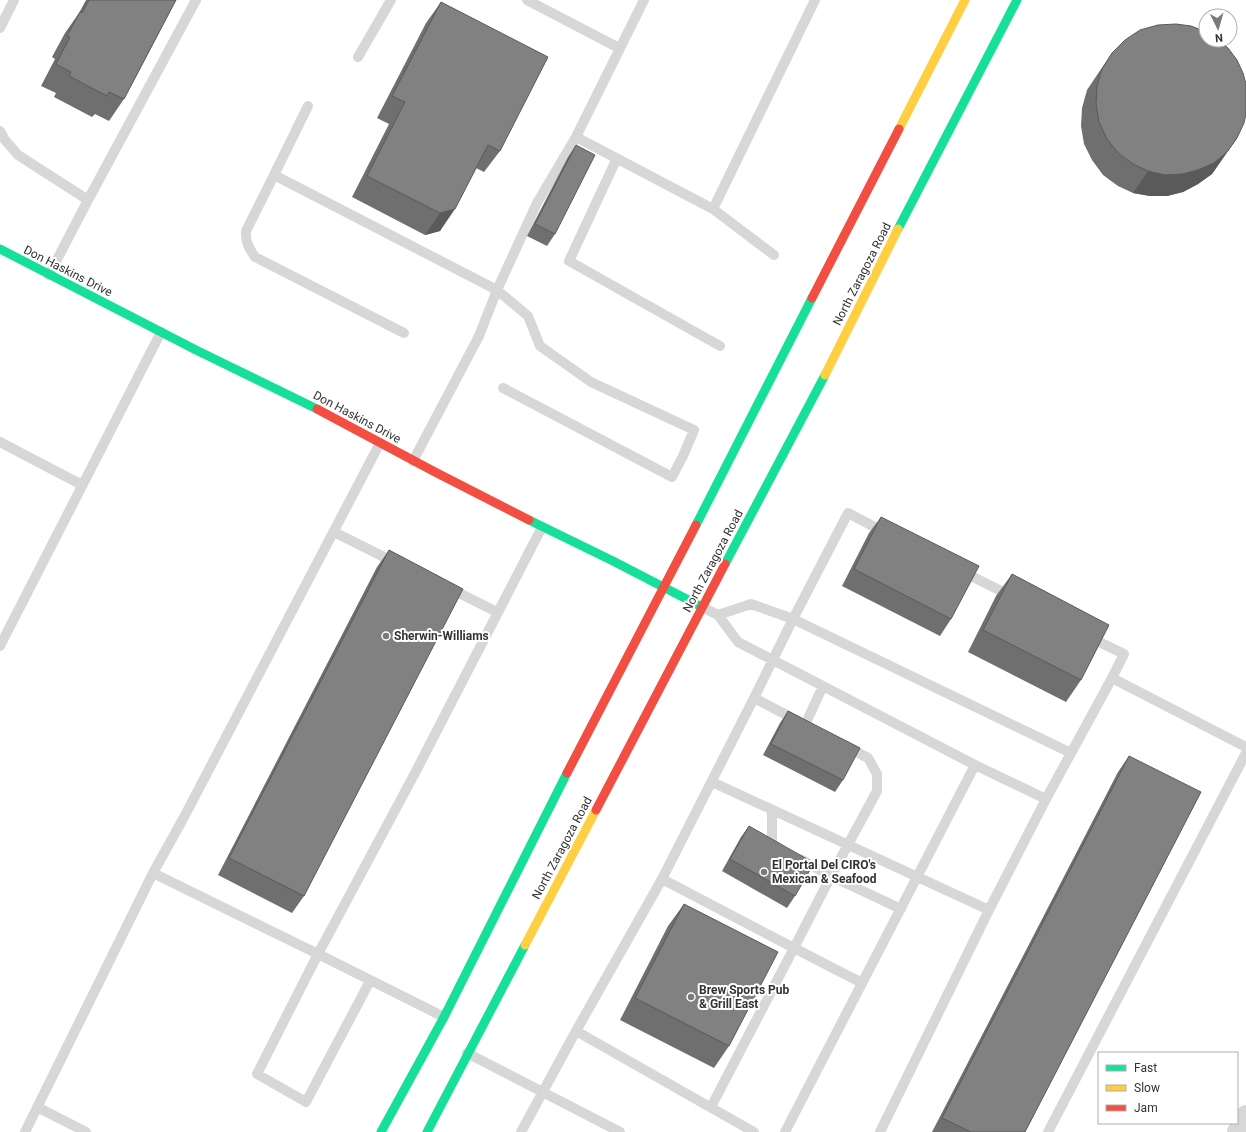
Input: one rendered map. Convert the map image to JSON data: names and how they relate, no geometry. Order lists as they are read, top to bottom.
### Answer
{
  "streets": {
    "main road": ["Don Haskins Drive", "North Zaragoza Road"]
  },
  "crossings": [
    ["Don Haskins Drive", "North Zaragoza Road"]
  ],
  "places": ["Sherwin-Williams", "El Portal Del CIRO's Mexican & Seafood", "Brew Sports Pub & Grill East"],
  "legend": ["Fast", "Slow", "Jam"],
  "north": "bottom"
}
